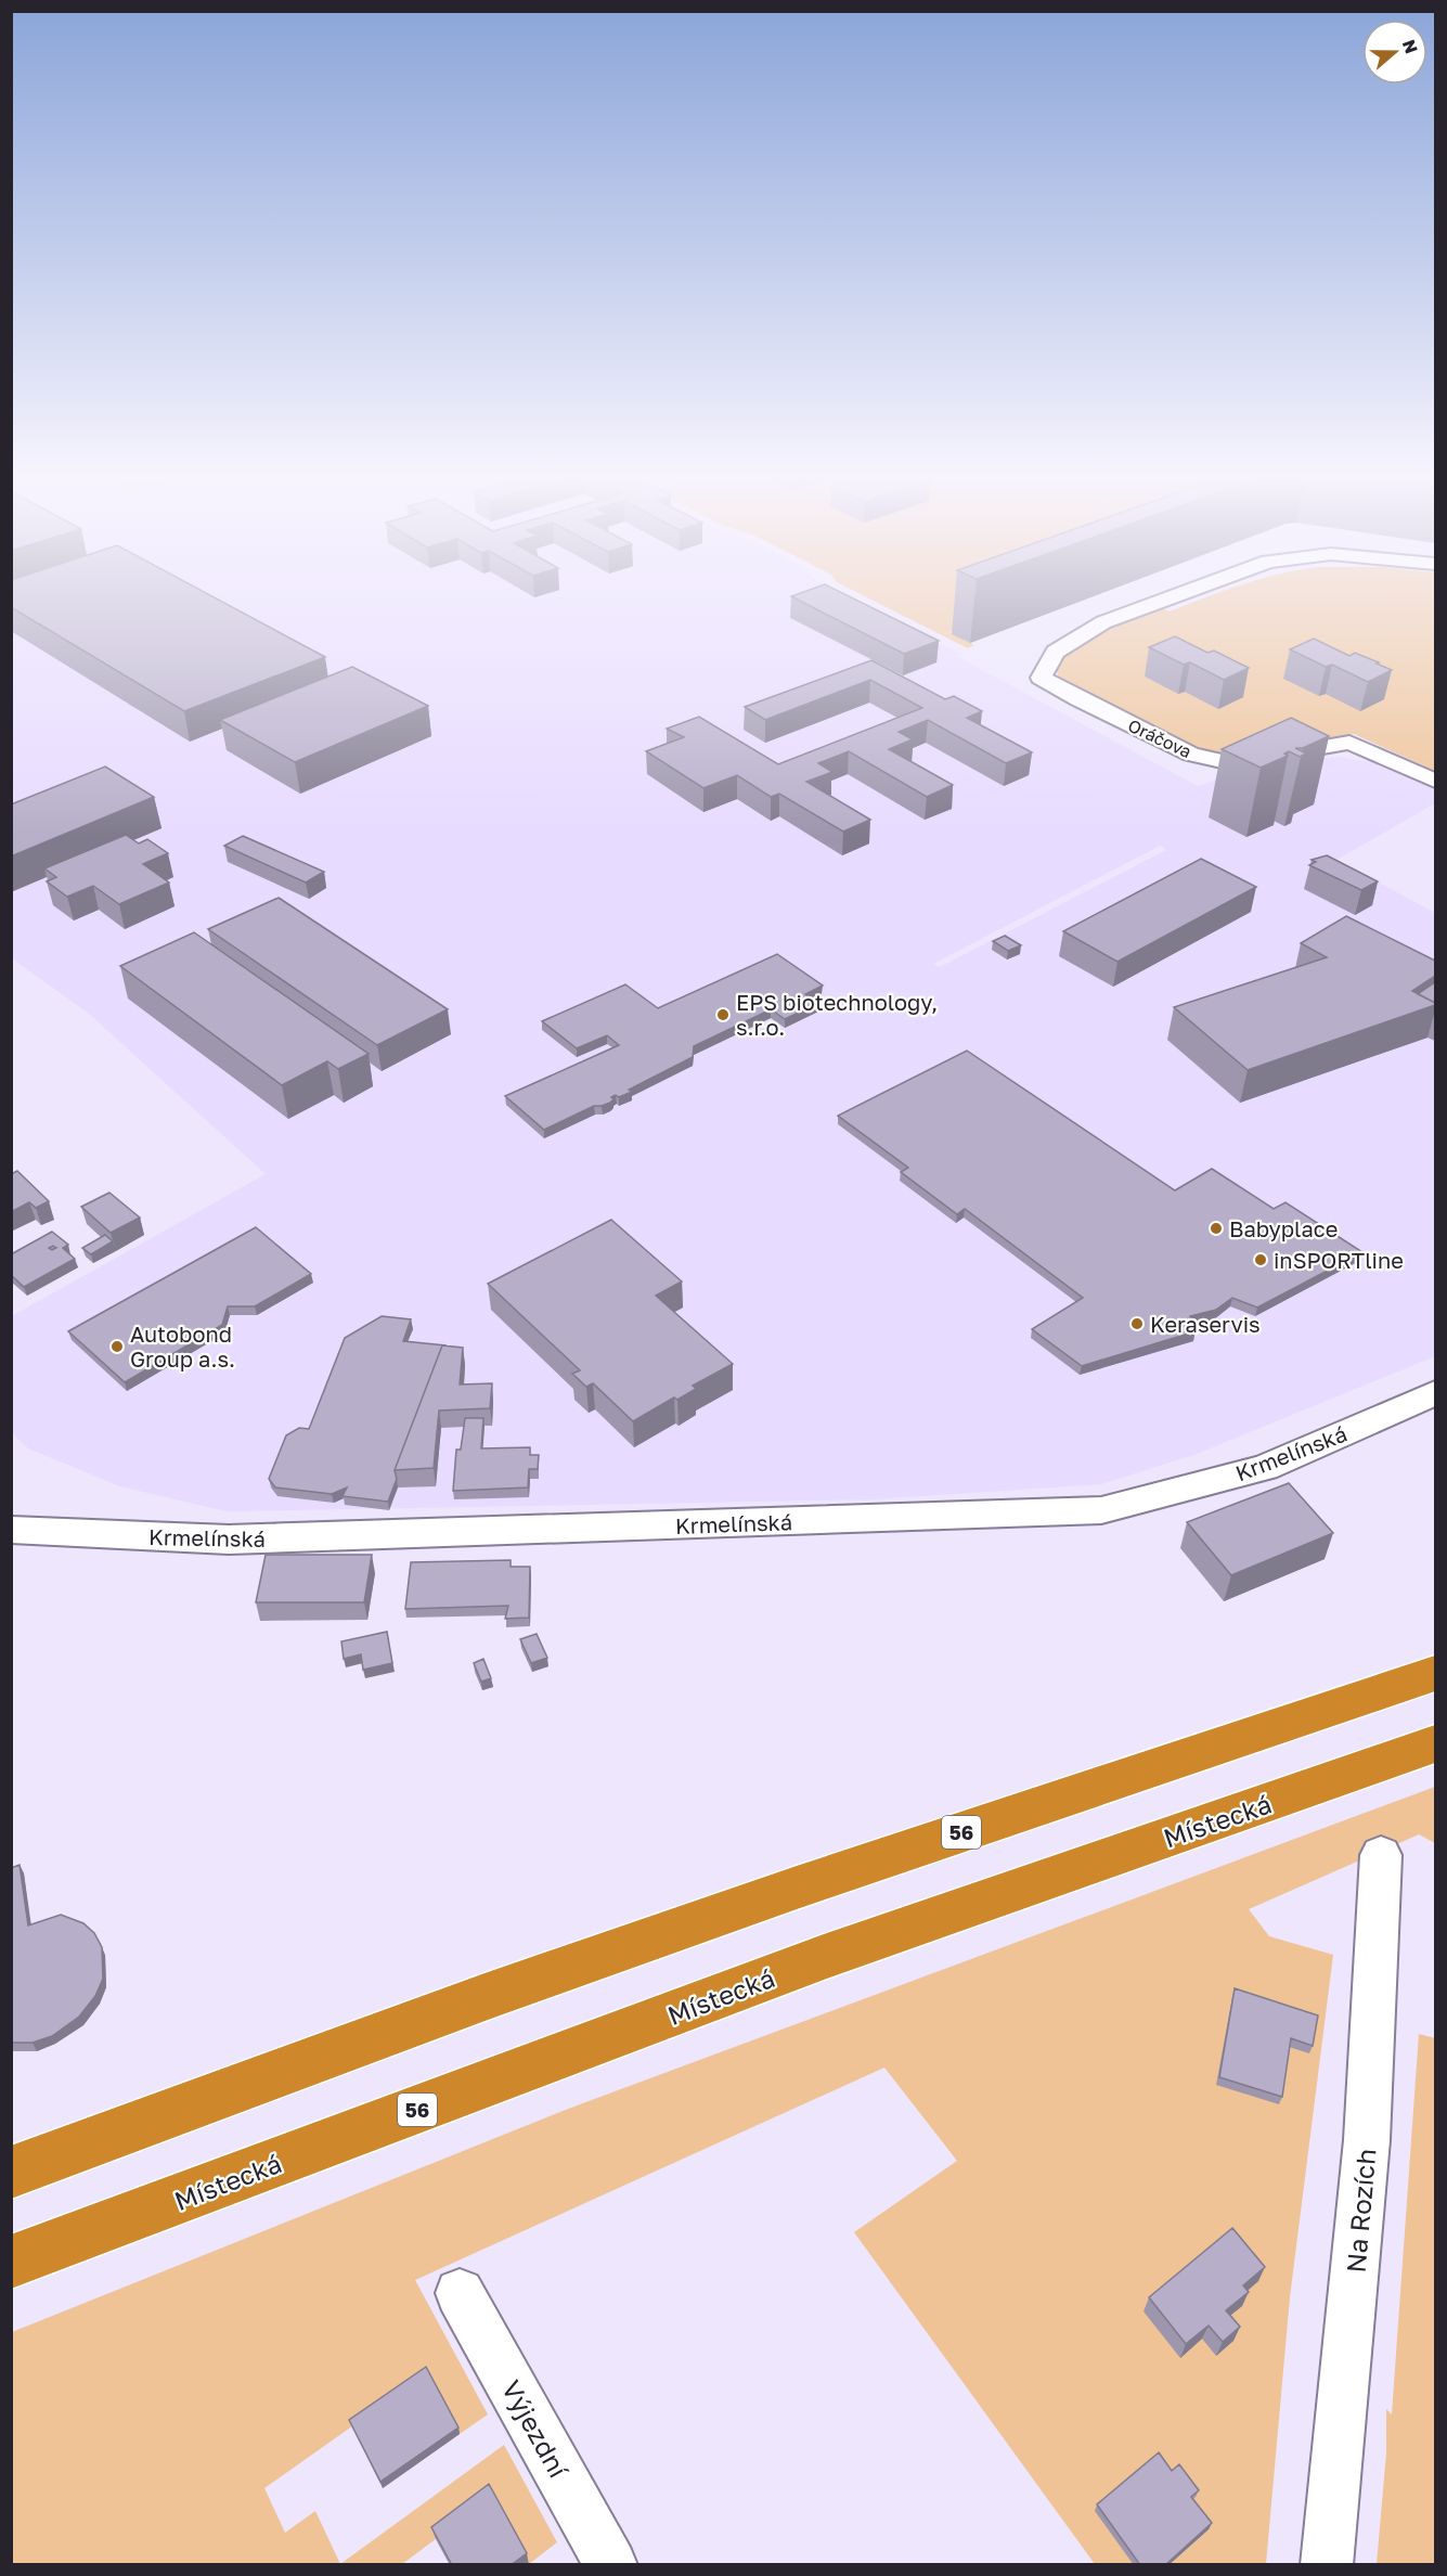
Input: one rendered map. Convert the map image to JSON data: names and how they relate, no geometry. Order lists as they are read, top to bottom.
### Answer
{
  "streets": {
    "highway": ["Místecká", "56"],
    "street": [
      "Oráčova",
      "Krmelínská",
      "Na Rozích",
      "Výjezdní"
    ]
  },
  "places": [
    "EPS biotechnology, s.r.o.",
    "Babyplace",
    "inSPORTline",
    "Keraservis",
    "Autobond Group a.s."
  ],
  "north": "right"
}
